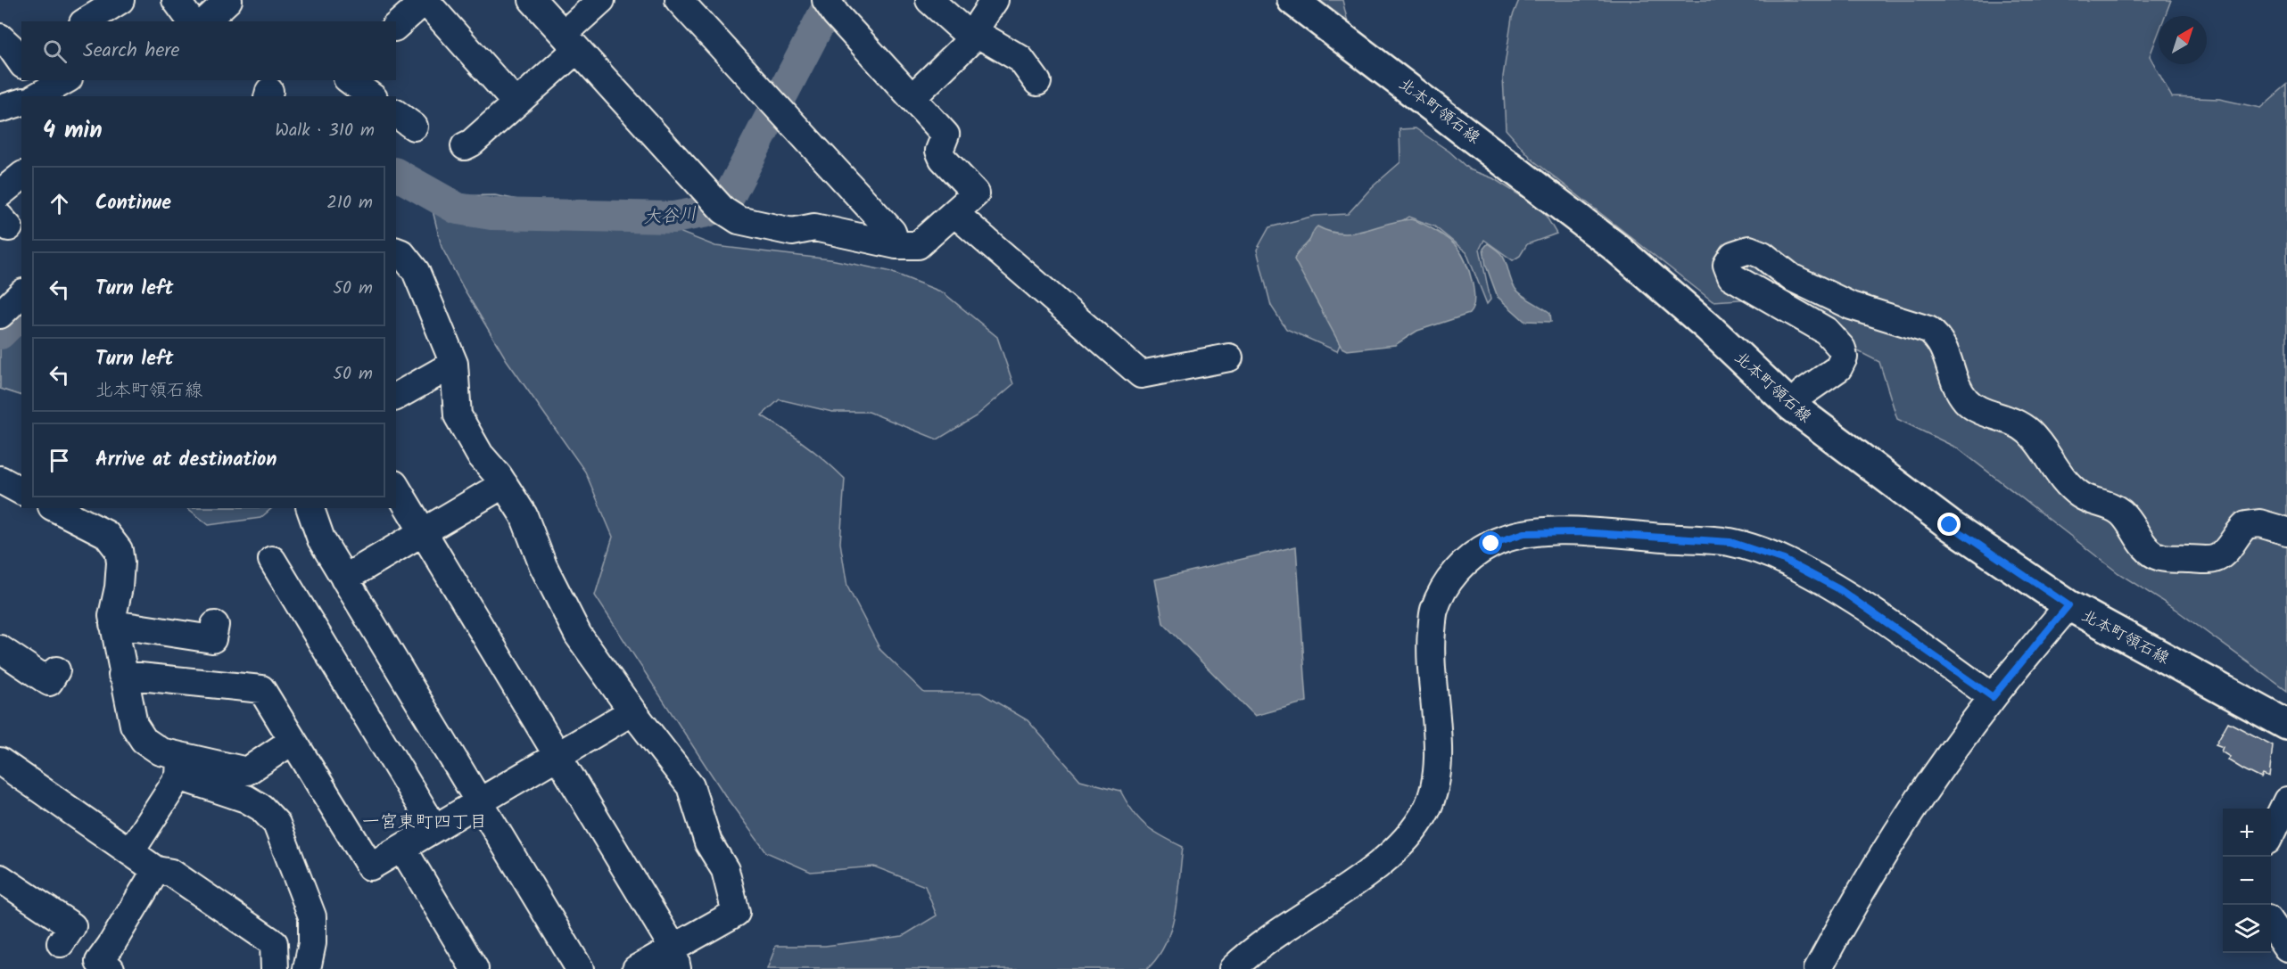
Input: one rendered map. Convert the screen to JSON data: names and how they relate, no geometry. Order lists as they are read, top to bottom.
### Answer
{
  "streets": {
    "main road": ["北本町領石線"]
  },
  "districts": ["一宮東町四丁目"],
  "water": ["大谷川"],
  "north": "top right",
  "page": {
    "search": "Search here",
    "heading": ["4 min", "Walk · 310 m"],
    "list": [
      ["Continue", "210 m"],
      ["Turn left", "50 m"],
      ["Turn left", "北本町領石線", "50 m"],
      "Arrive at destination"
    ],
    "map_buttons": ["+", "−"]
  }
}
